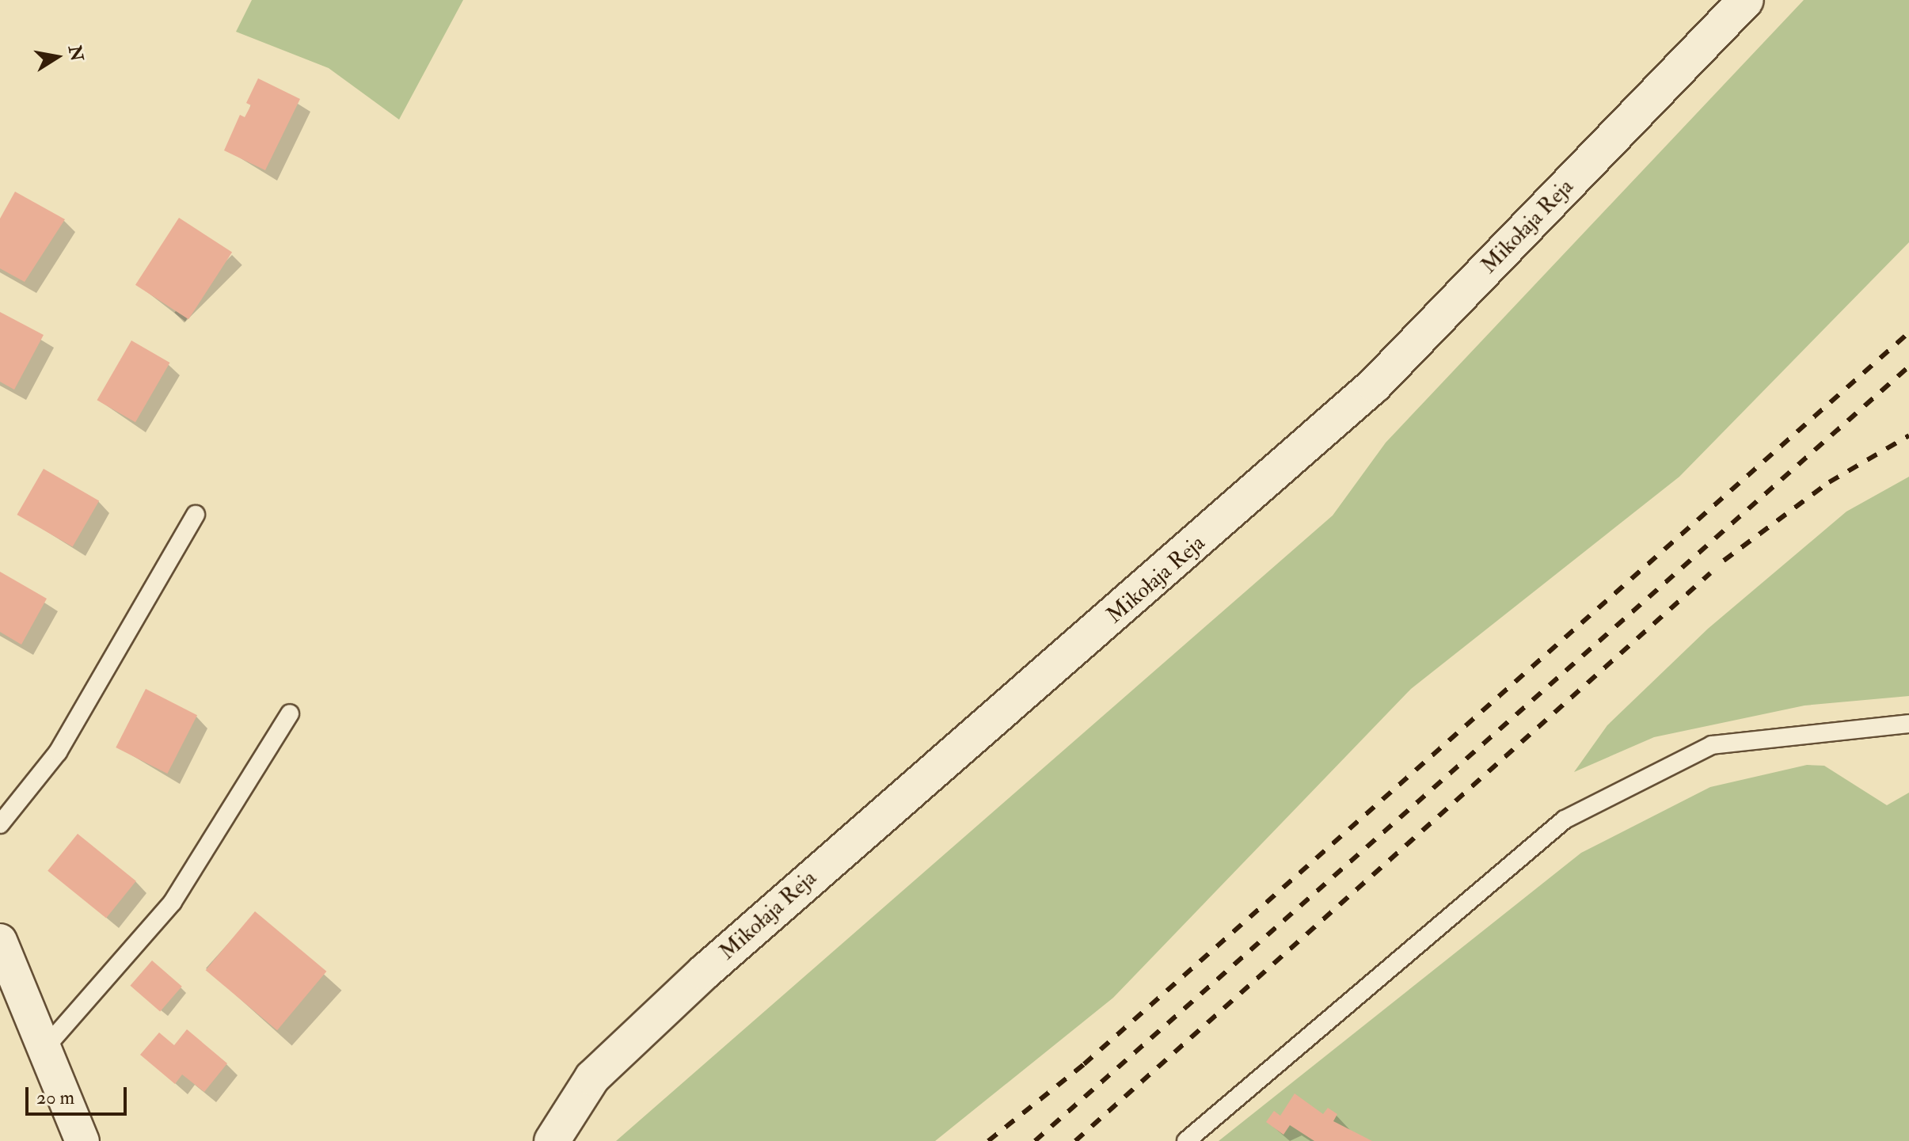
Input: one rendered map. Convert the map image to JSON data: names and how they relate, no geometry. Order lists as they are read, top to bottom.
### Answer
{
  "streets": {
    "street": ["Mikołaja Reja"]
  },
  "scale_bar": "20 m",
  "north": "right"
}
